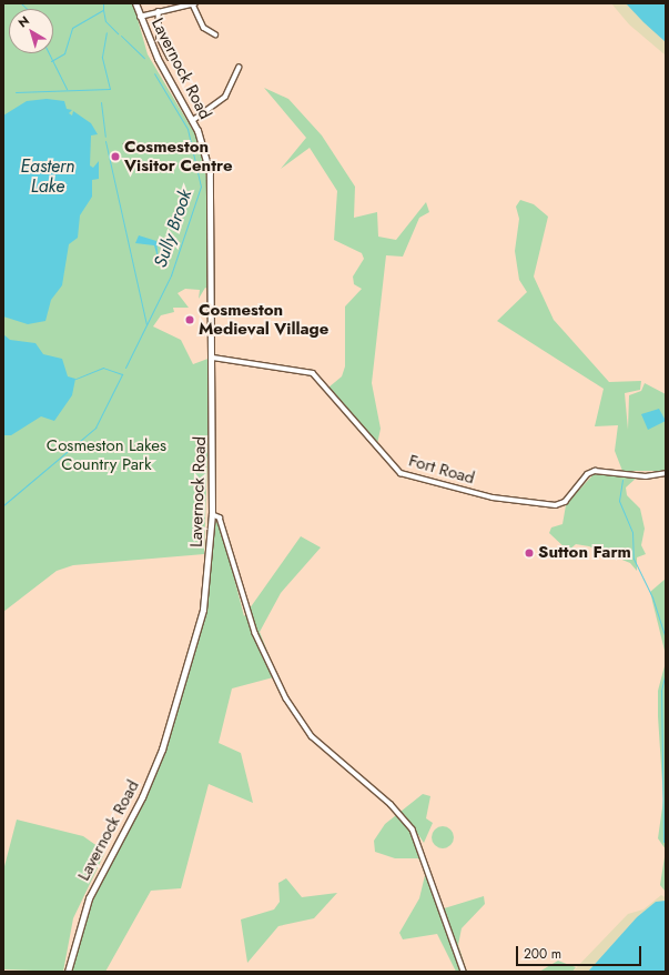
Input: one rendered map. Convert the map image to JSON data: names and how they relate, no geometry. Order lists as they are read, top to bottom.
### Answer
{
  "streets": {
    "main road": ["Lavernock Road"],
    "street": ["Fort Road"]
  },
  "crossings": [
    ["Lavernock Road", "Fort Road"]
  ],
  "water": ["Eastern Lake", "Sully Brook"],
  "parks": ["Cosmeston Lakes Country Park"],
  "places": ["Cosmeston Visitor Centre", "Cosmeston Medieval Village", "Sutton Farm"],
  "scale_bar": "200 m",
  "north": "top left"
}
